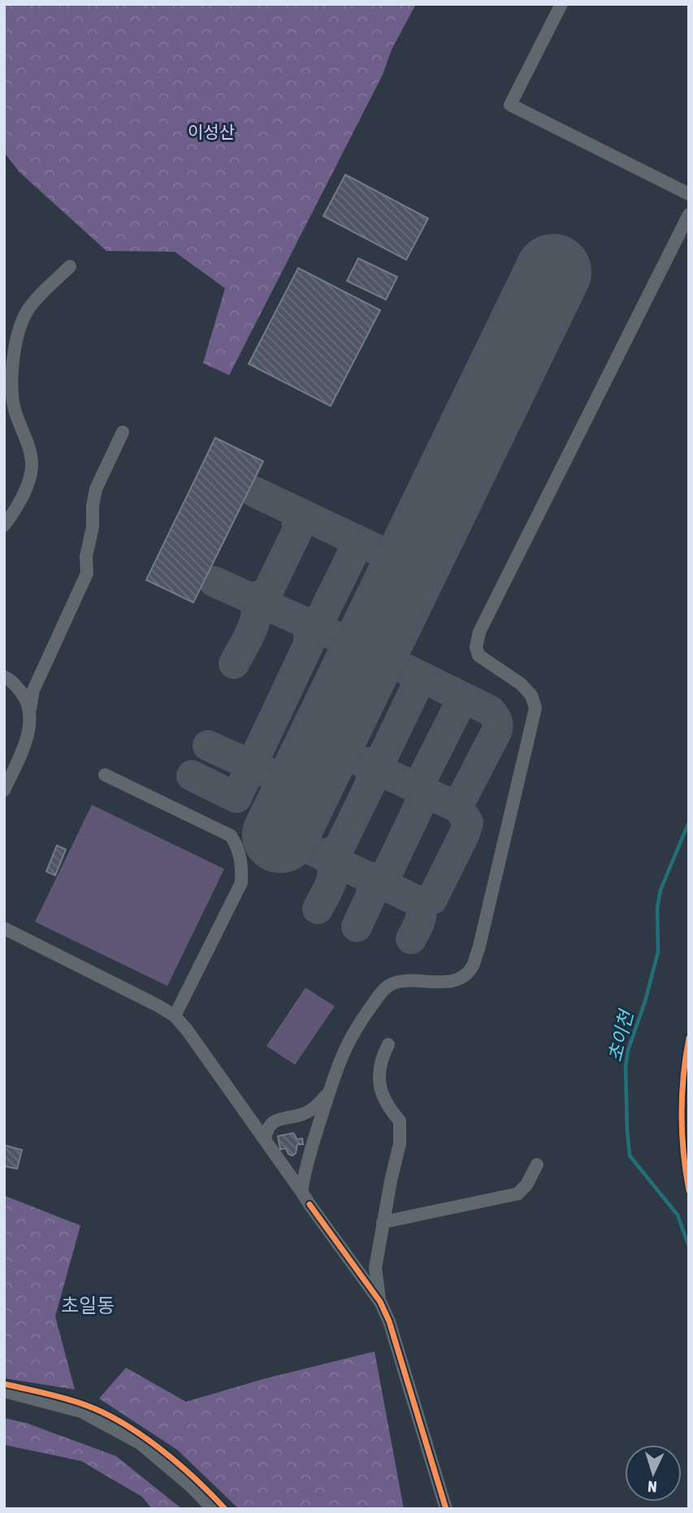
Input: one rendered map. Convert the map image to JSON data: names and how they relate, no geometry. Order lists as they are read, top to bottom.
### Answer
{
  "districts": ["초일동"],
  "water": ["초이천"],
  "parks": ["이성산"],
  "north": "bottom"
}
